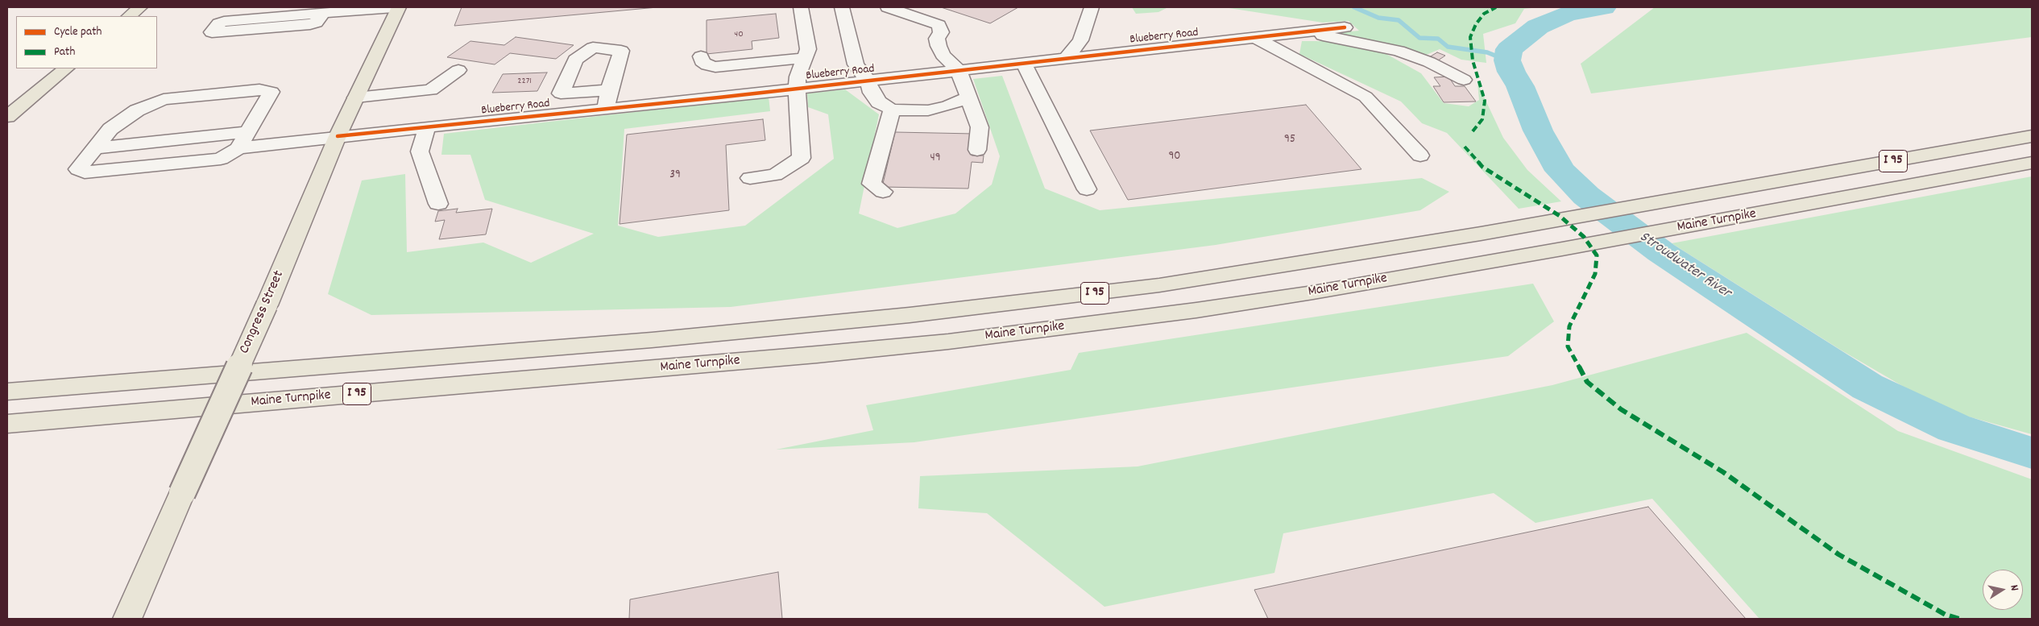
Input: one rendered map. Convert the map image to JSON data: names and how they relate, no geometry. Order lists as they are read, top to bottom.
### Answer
{
  "streets": {
    "main road": ["I 95", "Maine Turnpike", "Congress Street"],
    "street": ["Blueberry Road"]
  },
  "crossings": [
    ["Blueberry Road", "Congress Street"]
  ],
  "water": ["Stroudwater River"],
  "house_numbers": [
    "40",
    "2271",
    "95",
    "90",
    "49",
    "39"
  ],
  "legend": ["Cycle path", "Path"],
  "north": "right"
}
